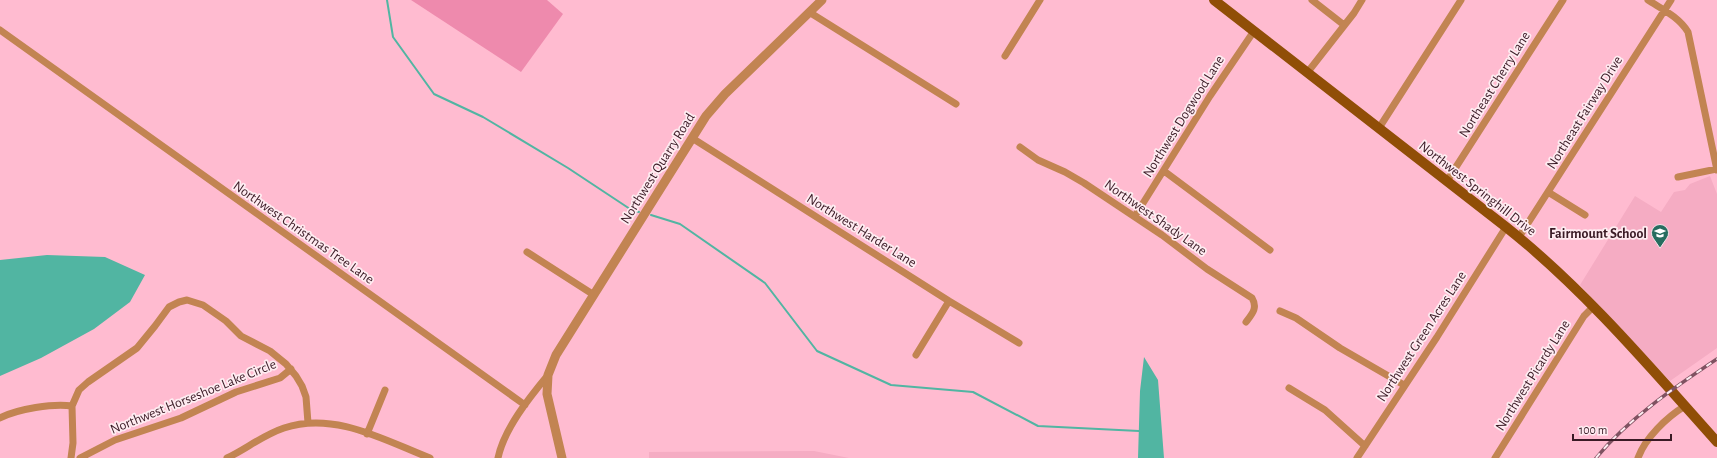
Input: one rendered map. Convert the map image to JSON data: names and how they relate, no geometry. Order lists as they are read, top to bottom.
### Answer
{
  "streets": {
    "main road": ["Northwest Springhill Drive"],
    "street": [
      "Northeast Cherry Lane",
      "Northeast Fairway Drive",
      "Northwest Dogwood Lane",
      "Northwest Quarry Road",
      "Northwest Shady Lane",
      "Northwest Harder Lane",
      "Northwest Christmas Tree Lane",
      "Northwest Green Acres Lane",
      "Northwest Picardy Lane",
      "Northwest Horseshoe Lake Circle"
    ]
  },
  "crossings": [
    ["Northeast Cherry Lane", "Northwest Springhill Drive"],
    ["Northeast Fairway Drive", "Northwest Springhill Drive"],
    ["Northwest Dogwood Lane", "Northwest Springhill Drive"],
    ["Northwest Dogwood Lane", "Northwest Shady Lane"],
    ["Northwest Quarry Road", "Northwest Harder Lane"],
    ["Northwest Quarry Road", "Northwest Christmas Tree Lane"],
    ["Northwest Springhill Drive", "Northwest Green Acres Lane"],
    ["Northwest Springhill Drive", "Northwest Picardy Lane"]
  ],
  "places": {
    "school or university": ["Fairmount School"]
  },
  "scale_bar": "100 m"
}
